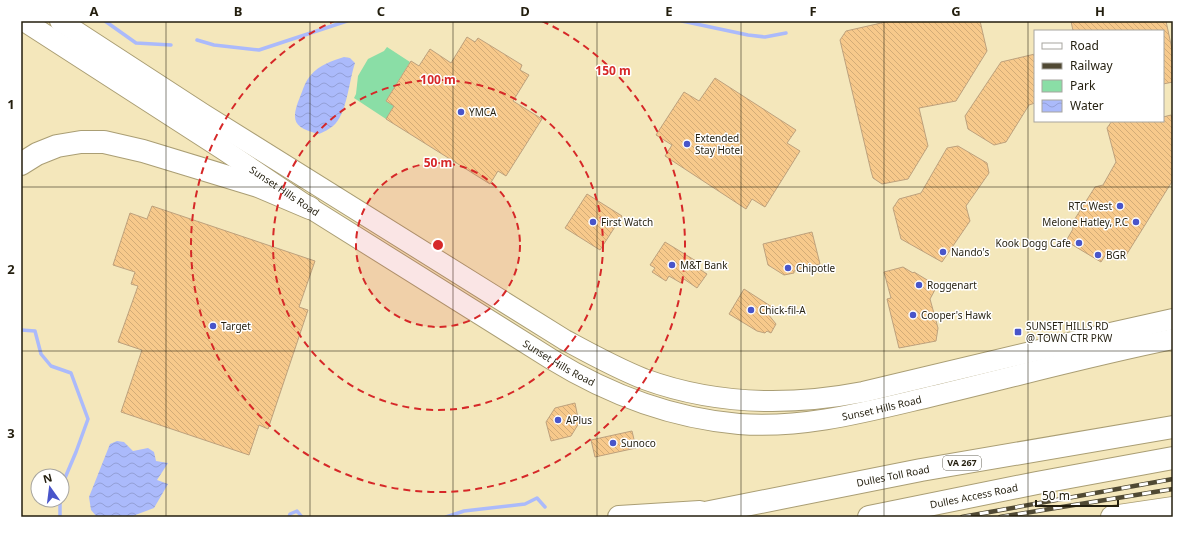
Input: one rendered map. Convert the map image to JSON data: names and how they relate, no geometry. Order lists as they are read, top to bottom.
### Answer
{
  "streets": {
    "highway": ["VA 267", "Dulles Toll Road", "Dulles Access Road"],
    "main road": ["Sunset Hills Road"]
  },
  "places": {
    "other": [
      "YMCA",
      "Extended Stay Hotel",
      "RTC West",
      "First Watch",
      "Melone Hatley, P.C",
      "Kook Dogg Cafe",
      "Nando's",
      "BGR",
      "M&T Bank",
      "Chipotle",
      "Roggenart",
      "Chick-fil-A",
      "Cooper's Hawk",
      "Target",
      "APlus",
      "Sunoco"
    ],
    "transit": ["SUNSET HILLS RD @ TOWN CTR PKW"]
  },
  "legend": [
    "Road",
    "Railway",
    "Park",
    "Water"
  ],
  "scale_bar": "50 m",
  "north": "top",
  "grid": {
    "columns": [
      "A",
      "B",
      "C",
      "D",
      "E",
      "F",
      "G",
      "H"
    ],
    "rows": ["1", "2", "3"]
  },
  "rings": ["150 m", "100 m", "50 m"]
}
